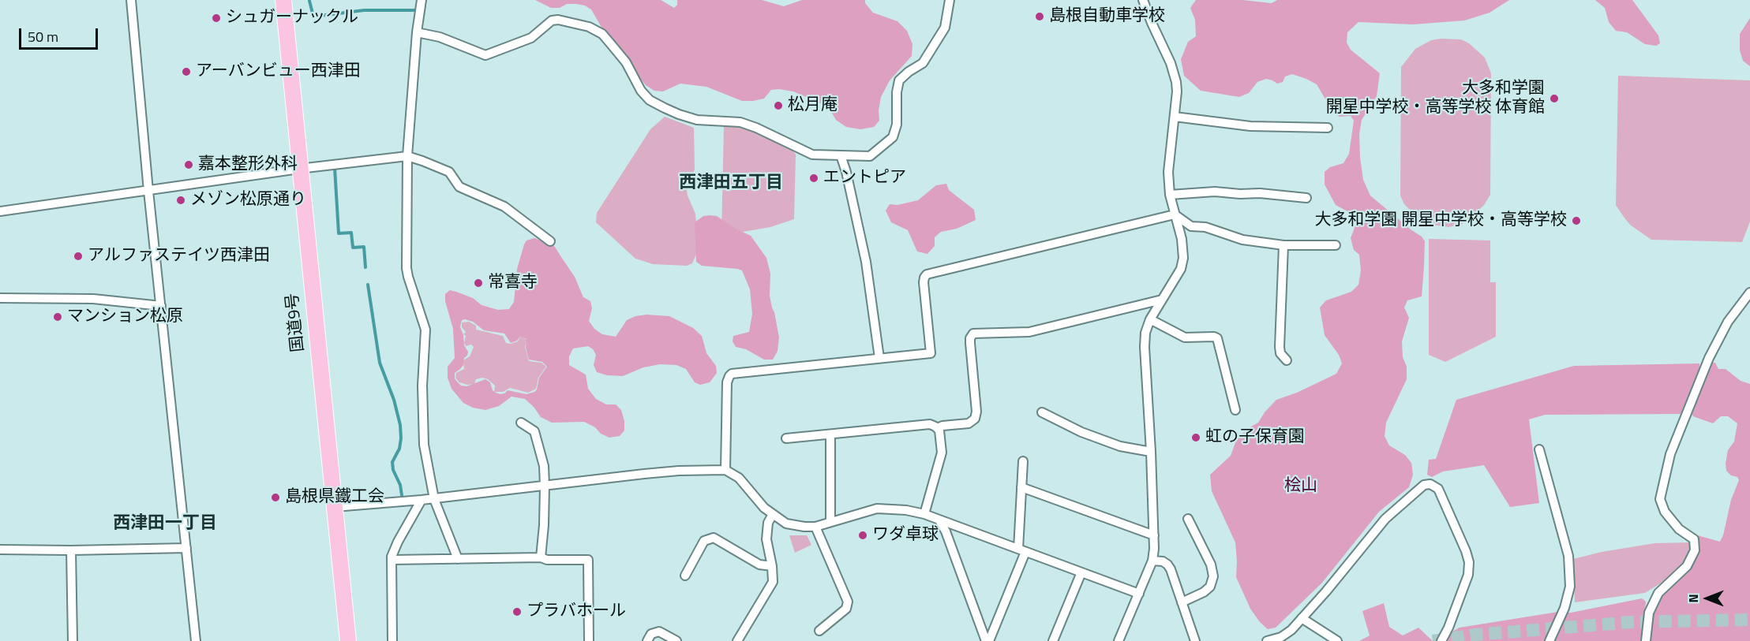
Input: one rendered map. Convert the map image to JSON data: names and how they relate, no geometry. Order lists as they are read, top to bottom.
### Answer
{
  "streets": {
    "highway": ["国道9号"]
  },
  "districts": ["西津田五丁目", "西津田一丁目"],
  "parks": ["桧山"],
  "places": [
    "島根自動車学校",
    "シュガーナックル",
    "アーバンビュー西津田",
    "大多和学園 開星中学校・高等学校 体育館",
    "松月庵",
    "嘉本整形外科",
    "エントピア",
    "メゾン松原通り",
    "大多和学園 開星中学校・高等学校",
    "アルファステイツ西津田",
    "常喜寺",
    "マンション松原",
    "虹の子保育園",
    "島根県鐵工会",
    "ワダ卓球",
    "プラバホール"
  ],
  "scale_bar": "50 m",
  "north": "left"
}
